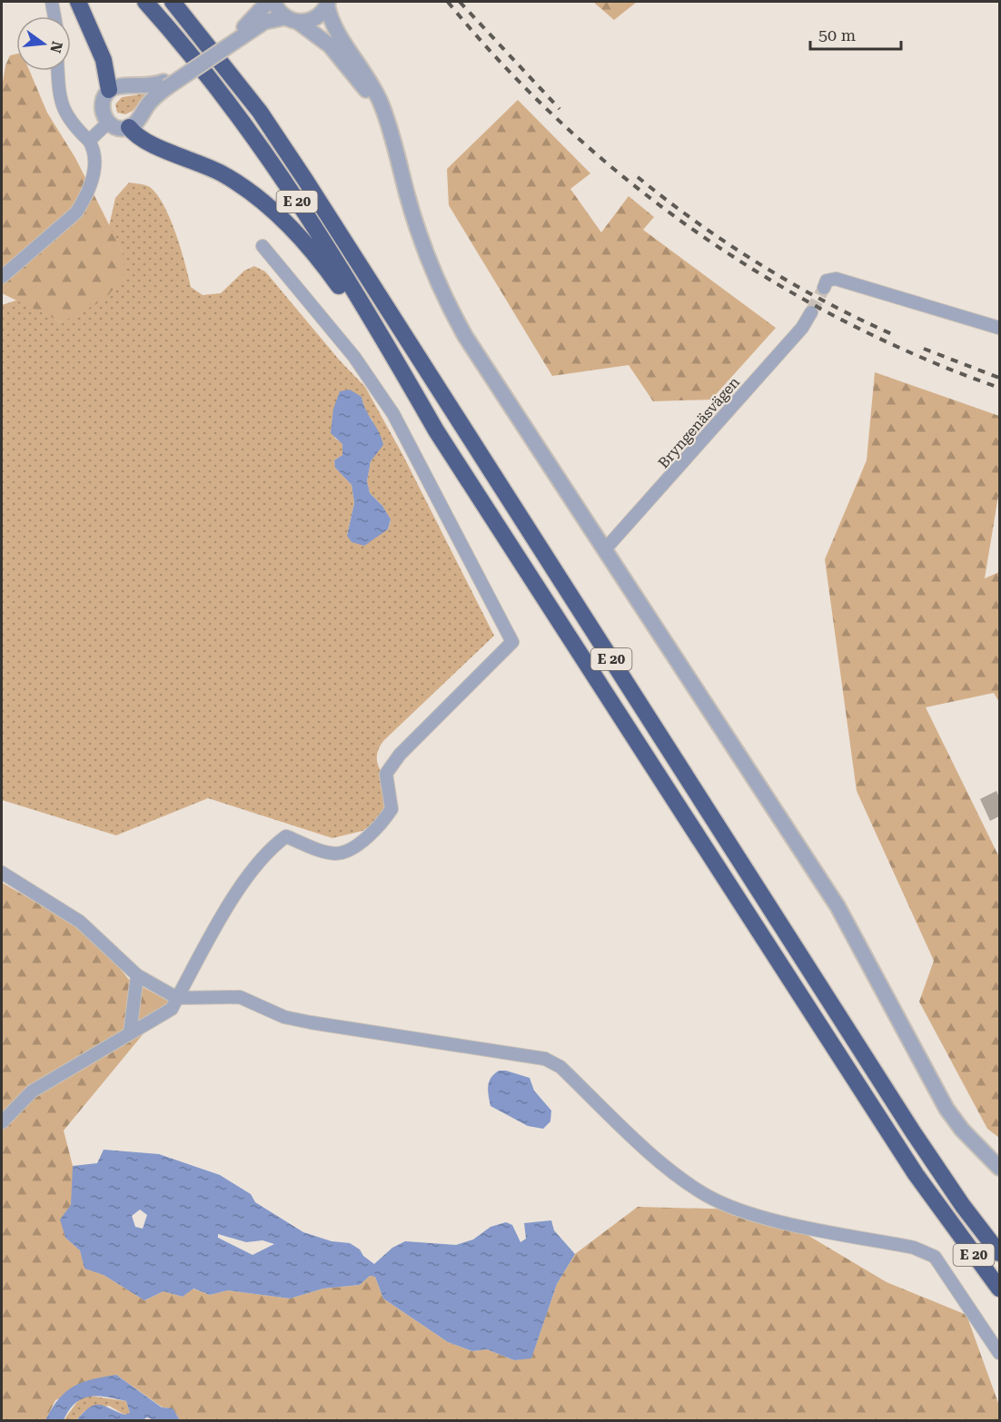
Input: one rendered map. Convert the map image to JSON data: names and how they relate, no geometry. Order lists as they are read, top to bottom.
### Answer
{
  "streets": {
    "highway": ["E 20"],
    "street": ["Bryngenäsvägen"]
  },
  "scale_bar": "50 m",
  "north": "right"
}
